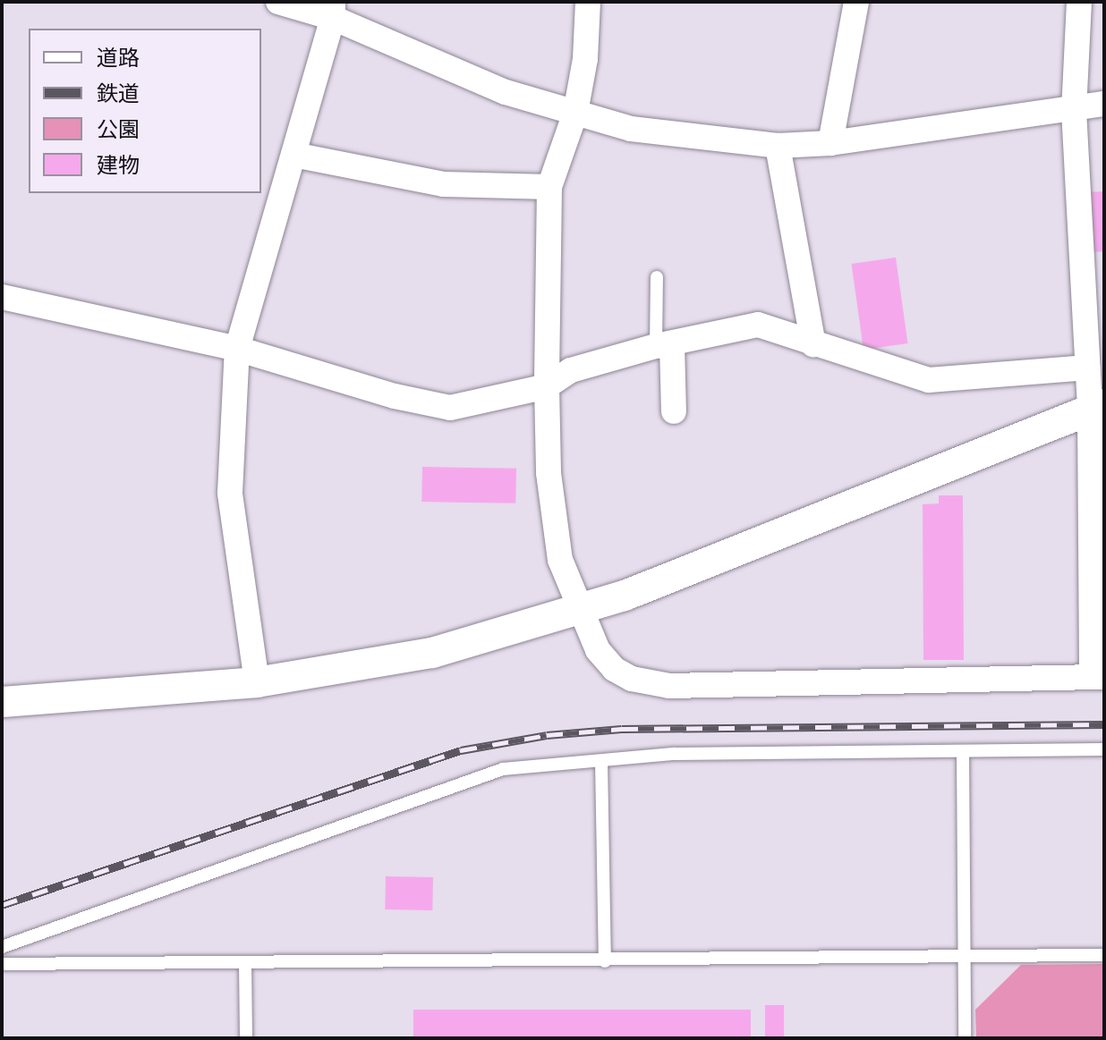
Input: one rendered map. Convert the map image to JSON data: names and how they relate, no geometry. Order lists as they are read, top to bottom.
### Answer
{
  "legend": [
    "道路",
    "鉄道",
    "公園",
    "建物"
  ]
}
